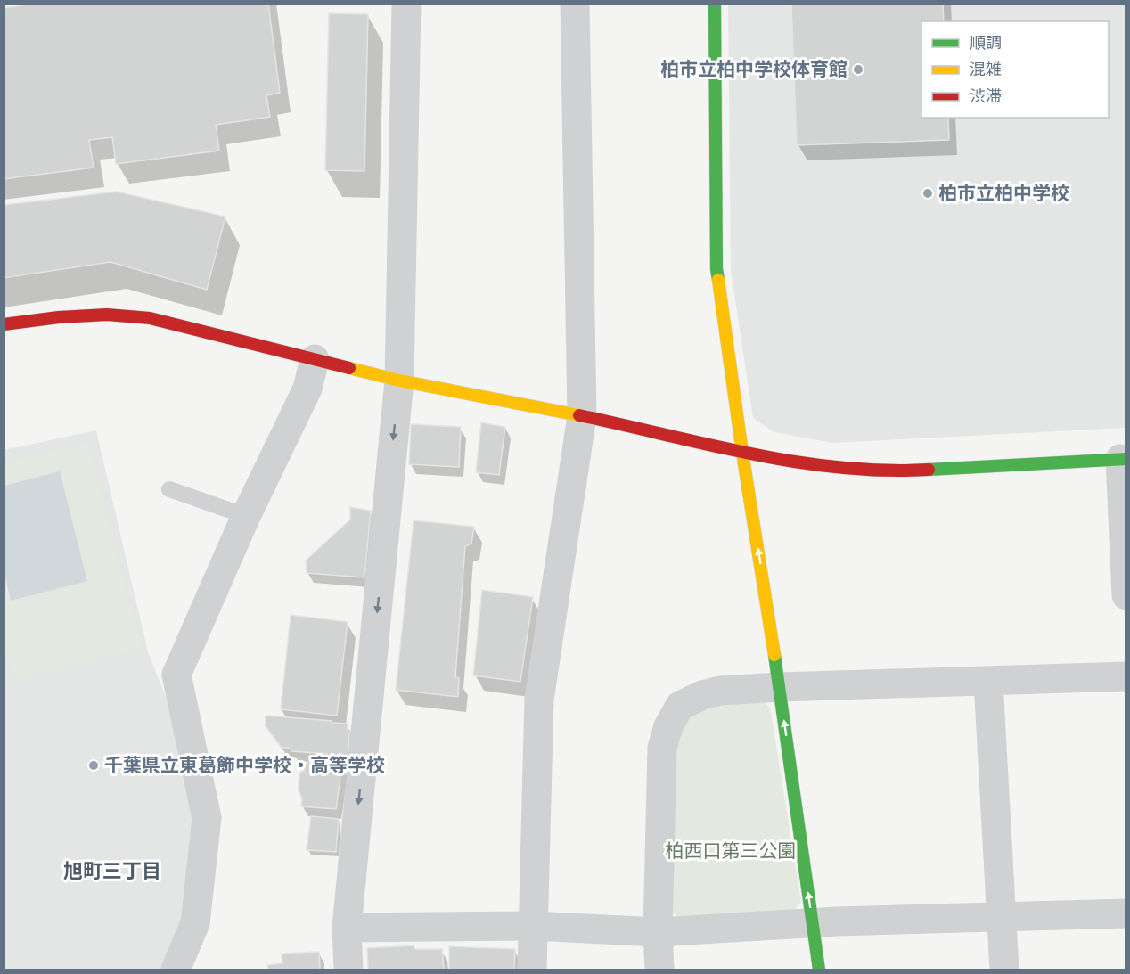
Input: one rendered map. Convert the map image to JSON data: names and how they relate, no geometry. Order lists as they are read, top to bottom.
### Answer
{
  "districts": ["旭町三丁目"],
  "parks": ["柏西口第三公園"],
  "places": ["柏市立柏中学校体育館", "柏市立柏中学校", "千葉県立東葛飾中学校・高等学校"],
  "legend": ["順調", "混雑", "渋滞"]
}
